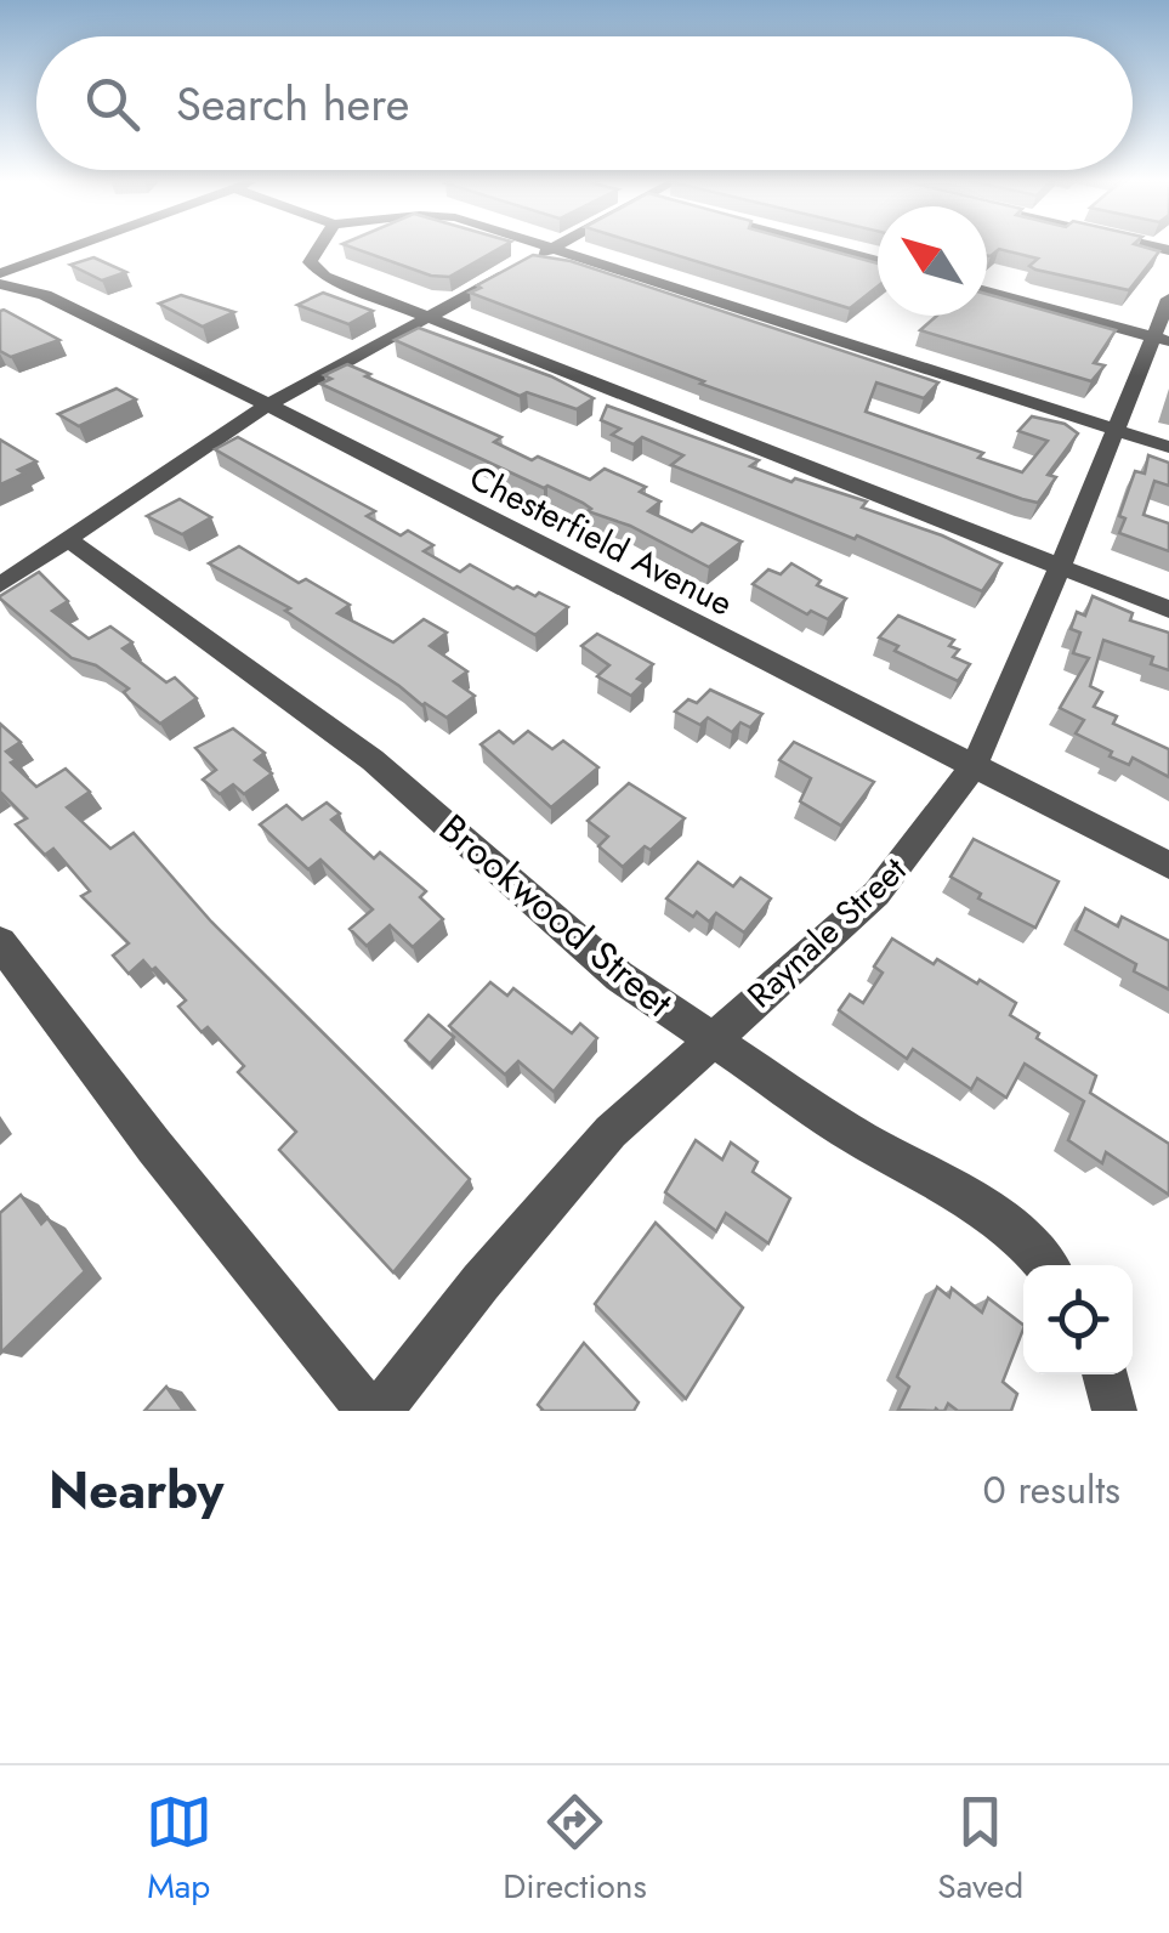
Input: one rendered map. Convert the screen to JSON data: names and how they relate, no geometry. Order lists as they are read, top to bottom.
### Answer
{
  "streets": {
    "street": ["Chesterfield Avenue", "Brookwood Street", "Raynale Street"]
  },
  "crossings": [
    ["Chesterfield Avenue", "Raynale Street"],
    ["Brookwood Street", "Raynale Street"]
  ],
  "north": "top left",
  "page": {
    "search": "Search here",
    "heading": ["Nearby", "0 results"],
    "nav": ["Map", "Directions", "Saved"]
  }
}
